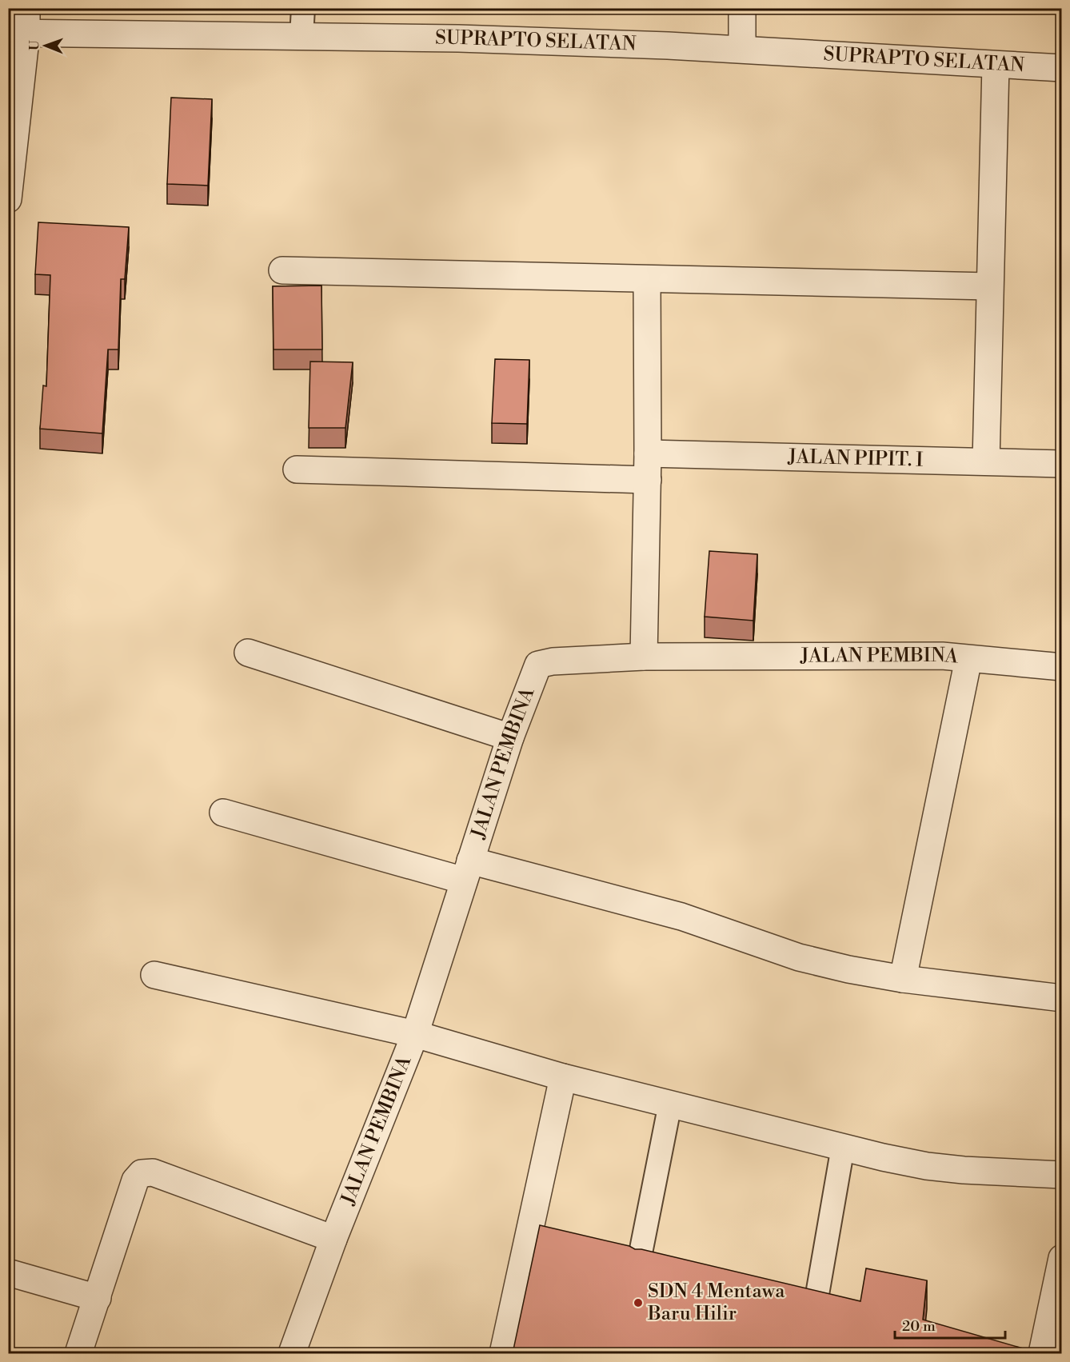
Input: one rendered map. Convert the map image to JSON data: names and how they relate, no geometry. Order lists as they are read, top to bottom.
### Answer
{
  "streets": {
    "street": ["SUPRAPTO SELATAN", "JALAN PIPIT. I", "JALAN PEMBINA"]
  },
  "places": ["SDN 4 Mentawa Baru Hilir"],
  "scale_bar": "20 m",
  "north": "left"
}
